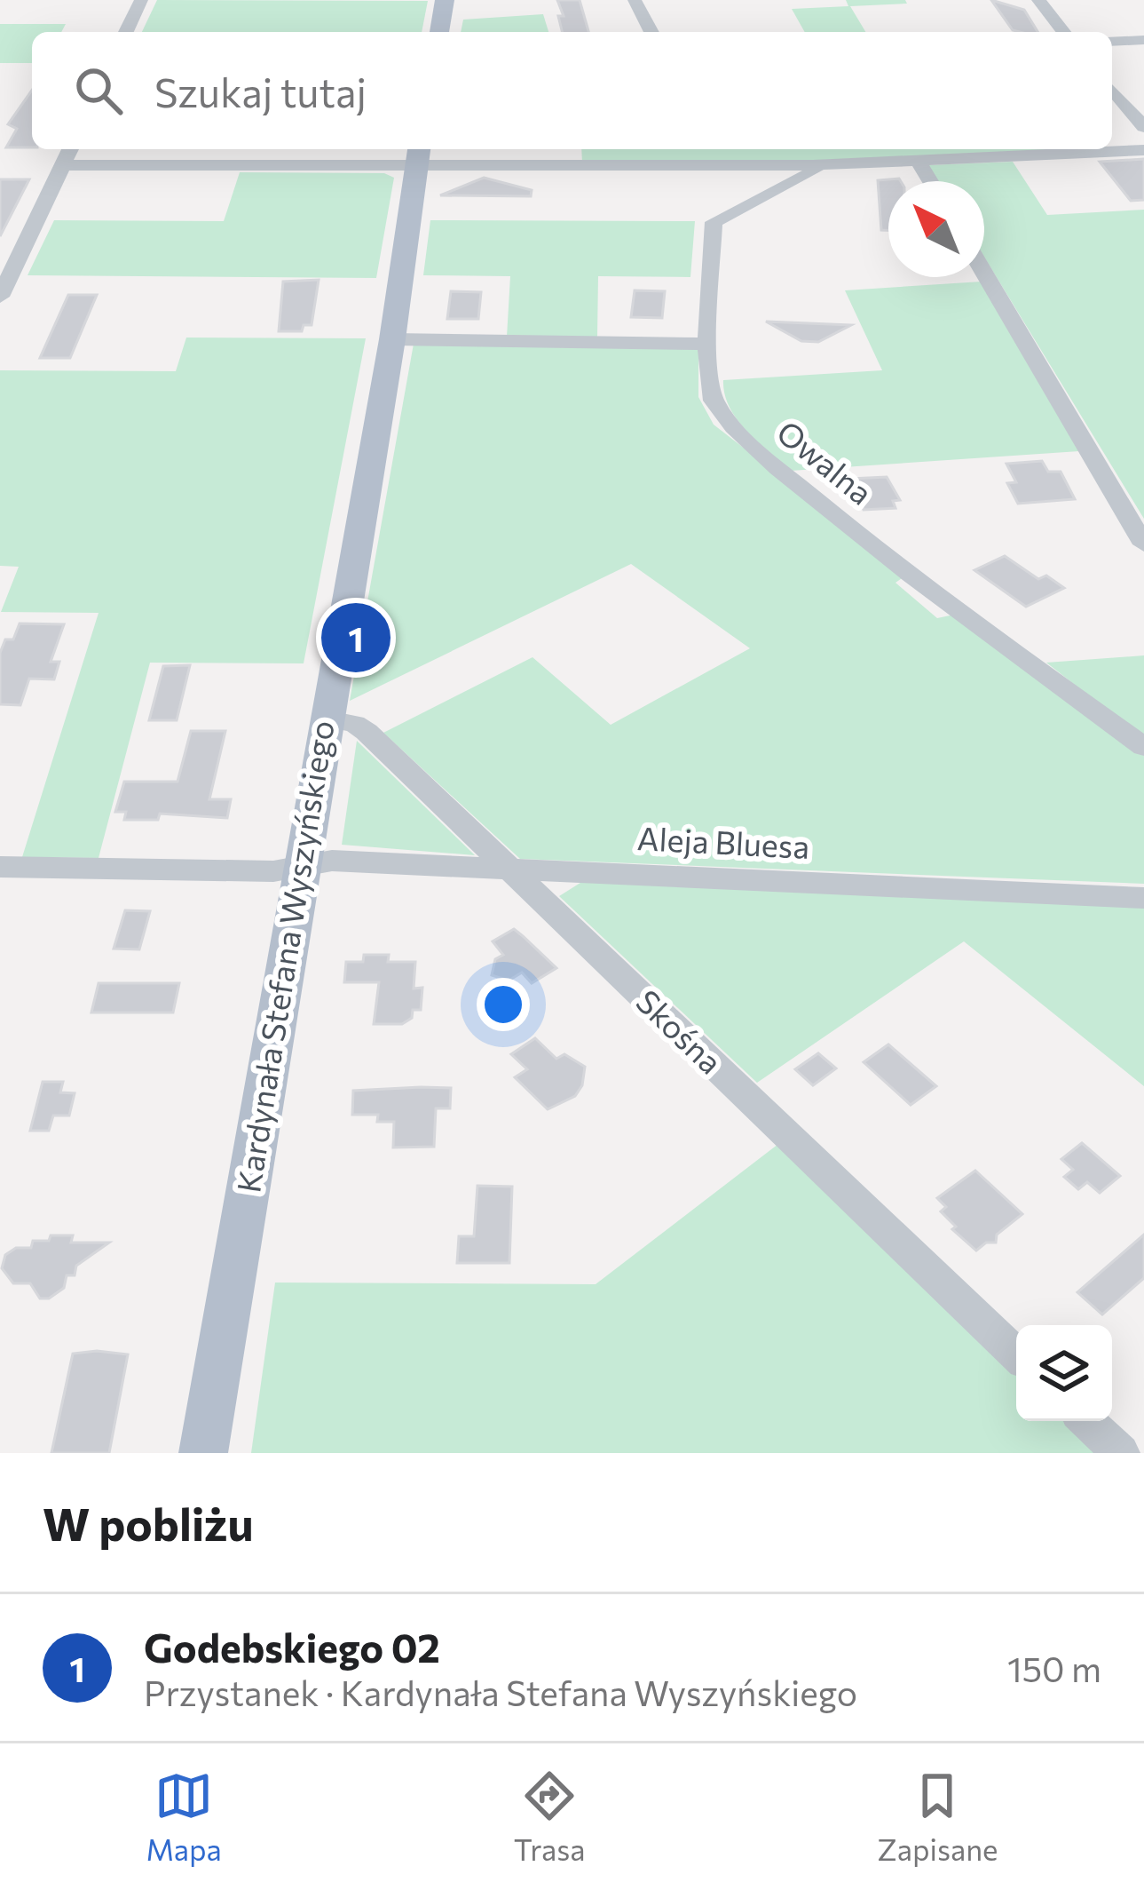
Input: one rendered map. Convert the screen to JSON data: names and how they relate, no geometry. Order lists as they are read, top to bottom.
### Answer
{
  "streets": {
    "main road": ["Kardynała Stefana Wyszyńskiego"],
    "street": ["Owalna", "Aleja Bluesa", "Skośna"]
  },
  "crossings": [
    ["Aleja Bluesa", "Kardynała Stefana Wyszyńskiego"],
    ["Aleja Bluesa", "Skośna"],
    ["Kardynała Stefana Wyszyńskiego", "Skośna"]
  ],
  "north": "top left",
  "page": {
    "search": "Szukaj tutaj",
    "pins": "1",
    "heading": "W pobliżu",
    "list": [
      {
        "mark": "1",
        "name": "Godebskiego 02",
        "note": "Przystanek · Kardynała Stefana Wyszyńskiego",
        "value": "150 m"
      }
    ],
    "nav": ["Mapa", "Trasa", "Zapisane"]
  }
}
